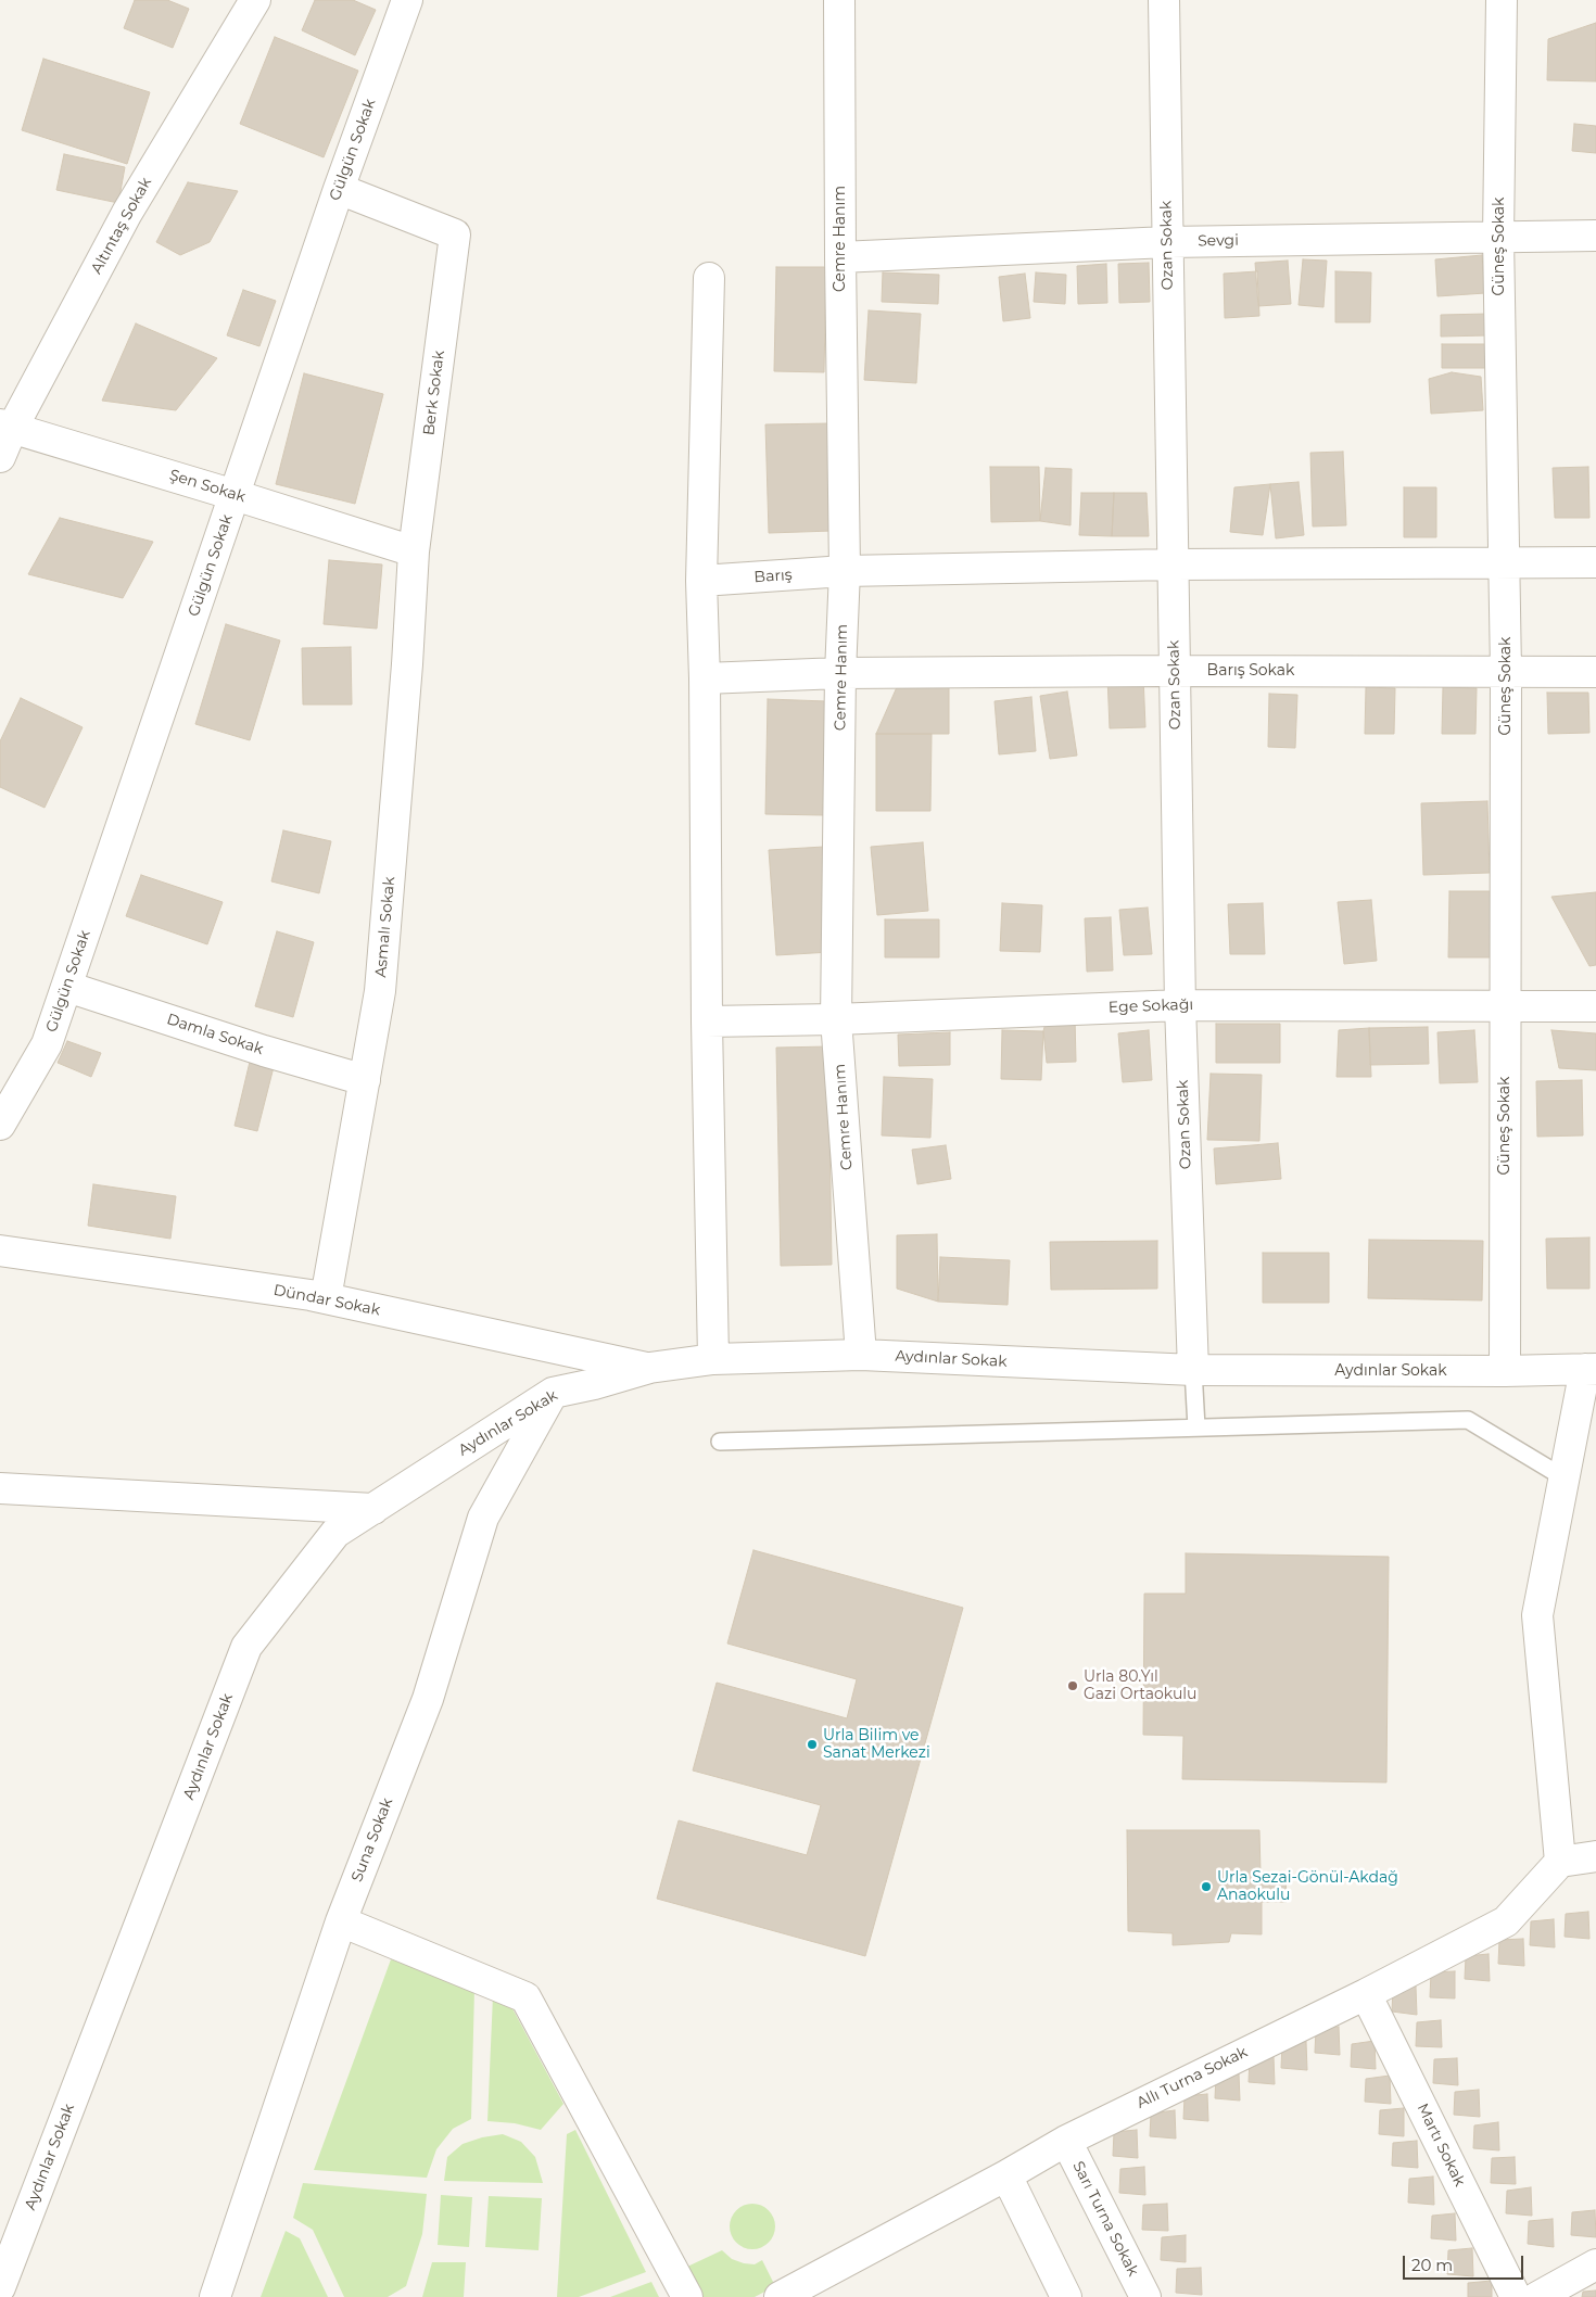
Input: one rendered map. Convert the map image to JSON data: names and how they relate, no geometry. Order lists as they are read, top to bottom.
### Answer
{
  "streets": {
    "street": [
      "Gülgün Sokak",
      "Altıntaş Sokak",
      "Cemre Hanım",
      "Sevgi",
      "Ozan Sokak",
      "Güneş Sokak",
      "Berk Sokak",
      "Şen Sokak",
      "Barış",
      "Barış Sokak",
      "Asmalı Sokak",
      "Ege Sokağı",
      "Damla Sokak",
      "Dündar Sokak",
      "Aydınlar Sokak",
      "Suna Sokak",
      "Allı Turna Sokak",
      "Martı Sokak",
      "Sarı Turna Sokak"
    ]
  },
  "crossings": [
    ["Gülgün Sokak", "Berk Sokak"],
    ["Gülgün Sokak", "Şen Sokak"],
    ["Gülgün Sokak", "Damla Sokak"],
    ["Altıntaş Sokak", "Şen Sokak"],
    ["Cemre Hanım", "Sevgi"],
    ["Cemre Hanım", "Barış"],
    ["Cemre Hanım", "Barış Sokak"],
    ["Cemre Hanım", "Ege Sokağı"],
    ["Cemre Hanım", "Aydınlar Sokak"],
    ["Sevgi", "Ozan Sokak"],
    ["Sevgi", "Güneş Sokak"],
    ["Ozan Sokak", "Barış Sokak"],
    ["Ozan Sokak", "Ege Sokağı"],
    ["Ozan Sokak", "Aydınlar Sokak"],
    ["Güneş Sokak", "Barış Sokak"],
    ["Güneş Sokak", "Ege Sokağı"],
    ["Güneş Sokak", "Aydınlar Sokak"],
    ["Berk Sokak", "Şen Sokak"],
    ["Berk Sokak", "Asmalı Sokak"],
    ["Şen Sokak", "Asmalı Sokak"],
    ["Asmalı Sokak", "Damla Sokak"],
    ["Asmalı Sokak", "Dündar Sokak"],
    ["Dündar Sokak", "Aydınlar Sokak"],
    ["Aydınlar Sokak", "Suna Sokak"],
    ["Allı Turna Sokak", "Martı Sokak"],
    ["Allı Turna Sokak", "Sarı Turna Sokak"]
  ],
  "places": ["Urla 80.Yıl Gazi Ortaokulu", "Urla Bilim ve Sanat Merkezi", "Urla Sezai-Gönül-Akdağ Anaokulu"],
  "scale_bar": "20 m"
}
